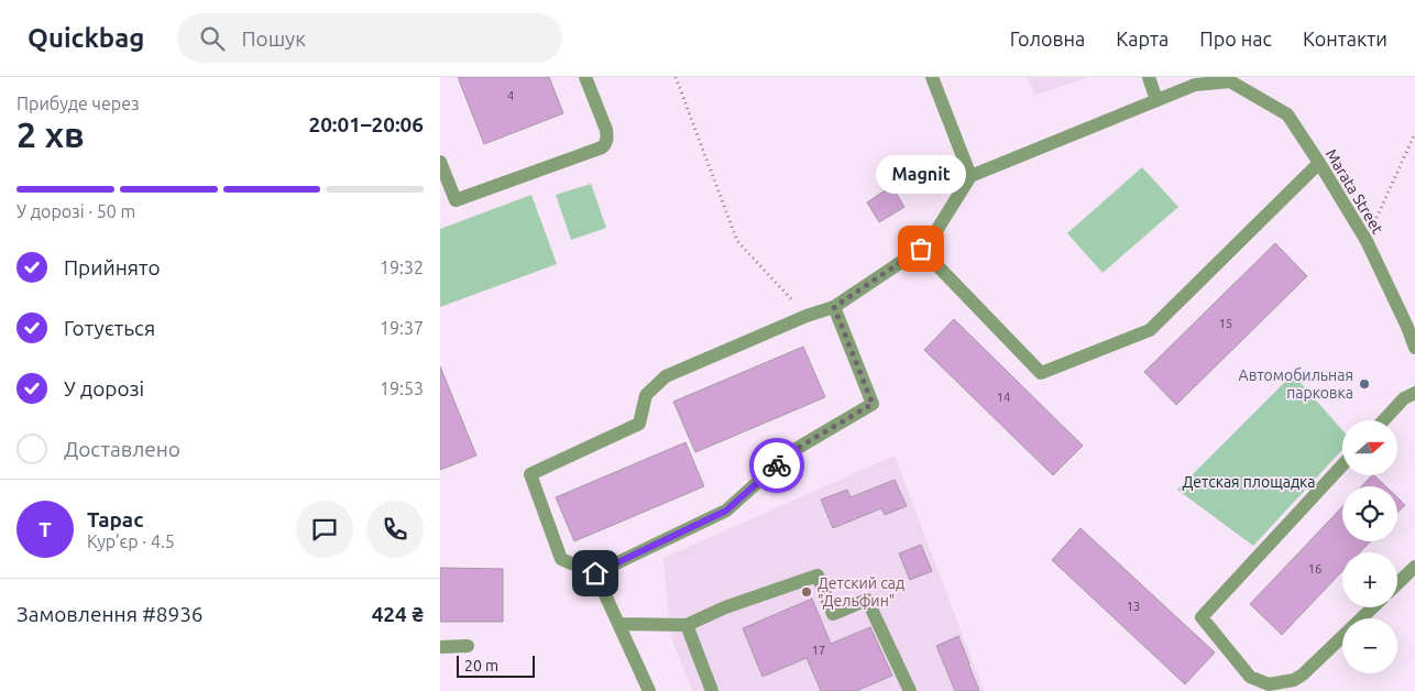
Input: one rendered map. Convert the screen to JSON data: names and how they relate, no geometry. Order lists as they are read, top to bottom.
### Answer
{
  "streets": {
    "street": ["Marata Street"]
  },
  "parks": ["Детская площадка"],
  "places": ["Magnit", "Автомобильная парковка", "Детский сад \"Дельфин\""],
  "house_numbers": [
    "4",
    "15",
    "14",
    "16",
    "13",
    "17"
  ],
  "scale_bar": "20 m",
  "north": "right",
  "page": {
    "header": "Quickbag",
    "search": "Пошук",
    "nav": [
      "Головна",
      "Карта",
      "Про нас",
      "Контакти"
    ],
    "heading": ["2 хв", "Прибуде через", "20:01–20:06"],
    "panel": [
      "Тарас",
      "Кур’єр · 4.5",
      "Замовлення #8936",
      "424 ₴"
    ],
    "bubble": "Magnit",
    "bar": "У дорозі · 50 m",
    "list": [
      ["Прийнято", "19:32"],
      ["Готується", "19:37"],
      ["У дорозі", "19:53"],
      "Доставлено"
    ],
    "map_buttons": ["+", "−"],
    "round": "Т",
    "scale": "20 m"
  }
}
